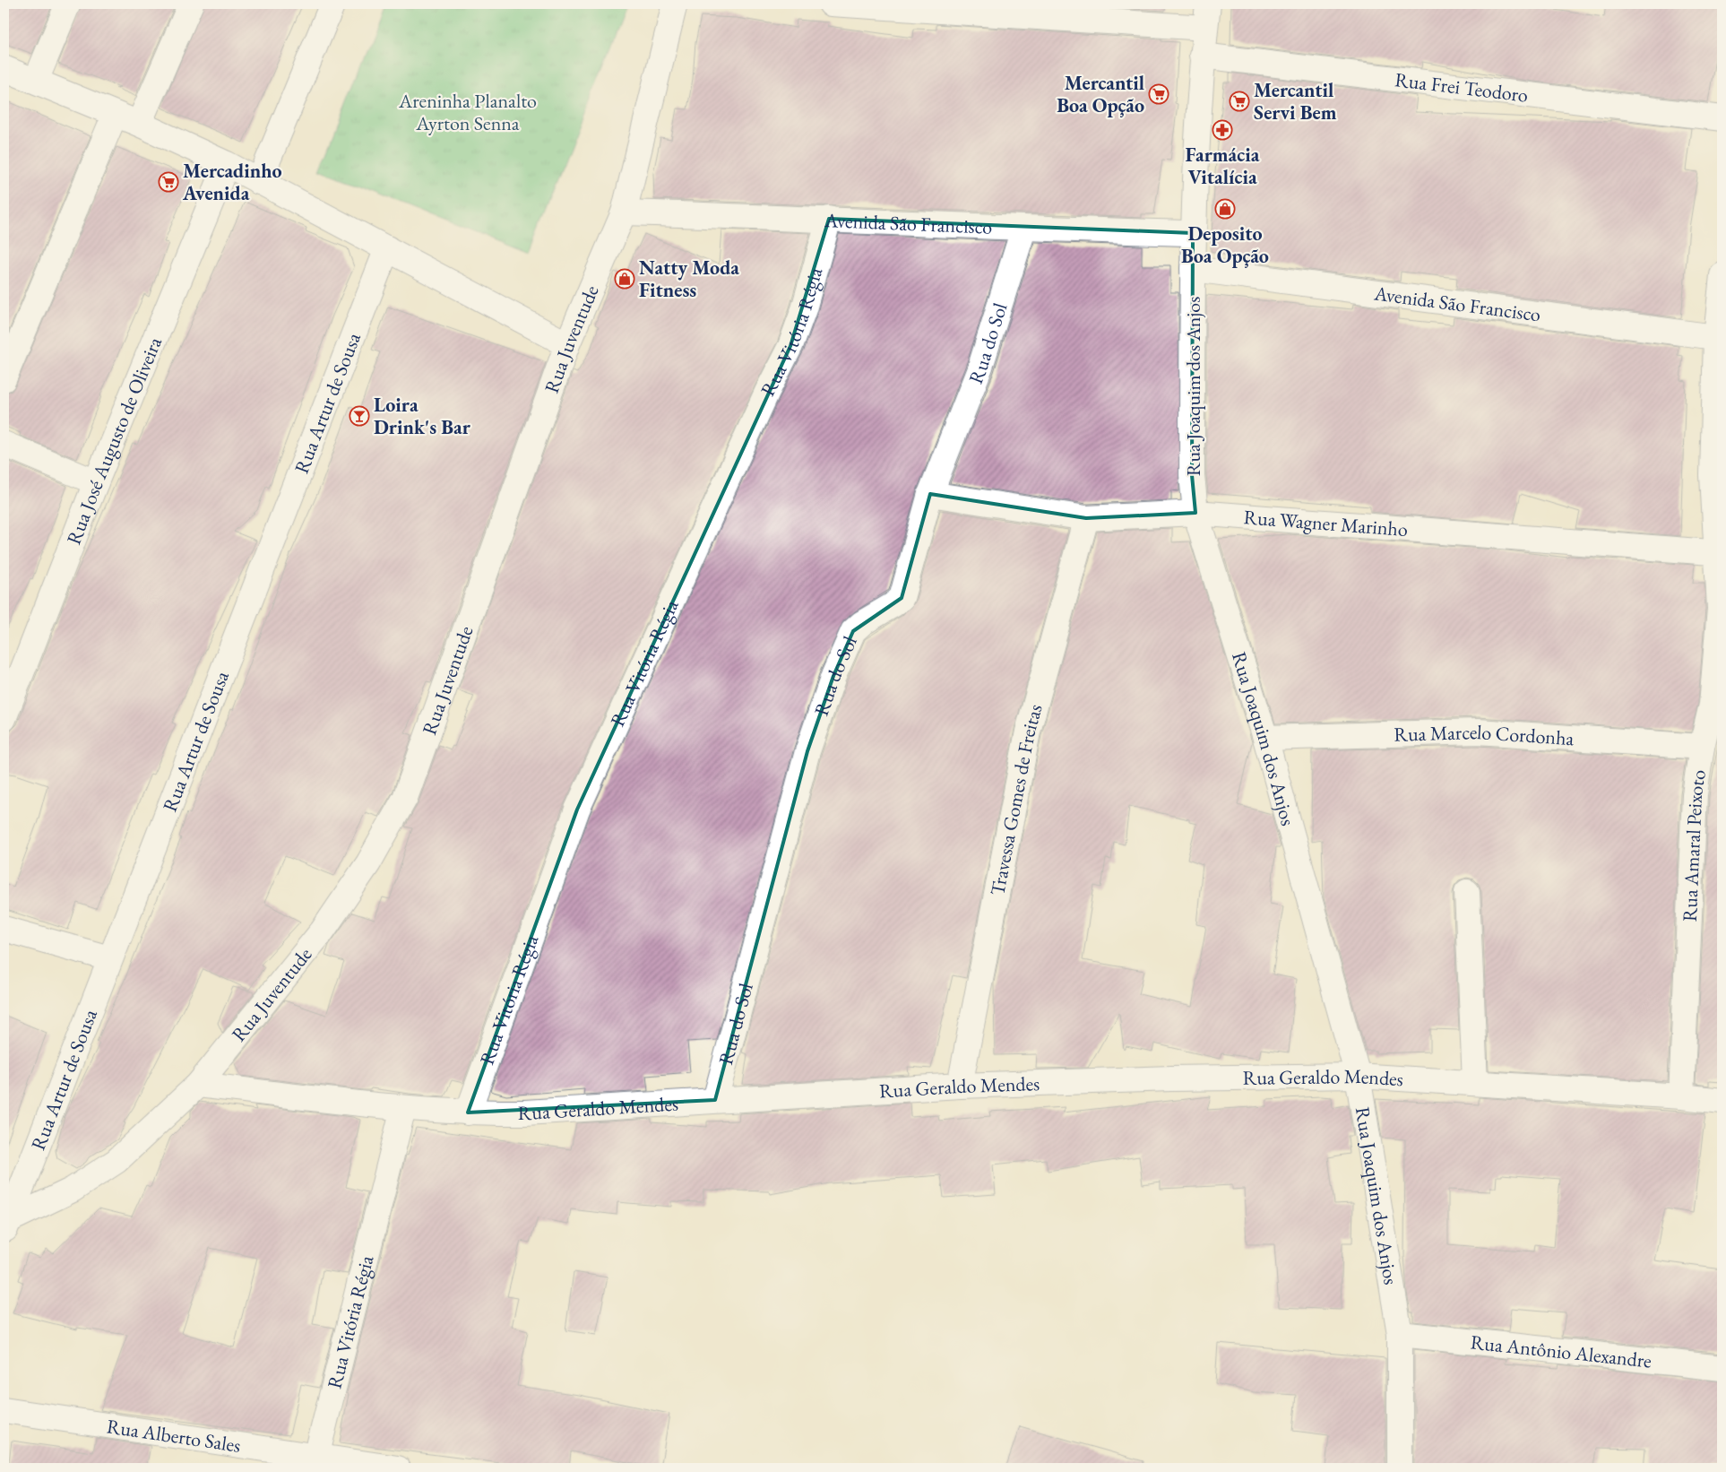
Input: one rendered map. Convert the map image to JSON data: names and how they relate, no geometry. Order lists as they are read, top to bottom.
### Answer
{
  "streets": {
    "street": [
      "Rua Frei Teodoro",
      "Avenida São Francisco",
      "Rua Vitória Régia",
      "Rua Juventude",
      "Rua do Sol",
      "Rua Joaquim dos Anjos",
      "Rua Artur de Sousa",
      "Rua José Augusto de Oliveira",
      "Rua Wagner Marinho",
      "Rua Marcelo Cordonha",
      "Travessa Gomes de Freitas",
      "Rua Amaral Peixoto",
      "Rua Geraldo Mendes",
      "Rua Antônio Alexandre",
      "Rua Alberto Sales"
    ]
  },
  "crossings": [
    ["Rua Frei Teodoro", "Rua Joaquim dos Anjos"],
    ["Avenida São Francisco", "Rua Vitória Régia"],
    ["Avenida São Francisco", "Rua Juventude"],
    ["Avenida São Francisco", "Rua do Sol"],
    ["Avenida São Francisco", "Rua Joaquim dos Anjos"],
    ["Avenida São Francisco", "Rua Amaral Peixoto"],
    ["Rua Vitória Régia", "Rua Geraldo Mendes"],
    ["Rua Vitória Régia", "Rua Alberto Sales"],
    ["Rua Juventude", "Rua Artur de Sousa"],
    ["Rua Juventude", "Rua Geraldo Mendes"],
    ["Rua do Sol", "Rua Wagner Marinho"],
    ["Rua do Sol", "Rua Geraldo Mendes"],
    ["Rua Joaquim dos Anjos", "Rua Wagner Marinho"],
    ["Rua Joaquim dos Anjos", "Rua Marcelo Cordonha"],
    ["Rua Joaquim dos Anjos", "Rua Geraldo Mendes"],
    ["Rua Joaquim dos Anjos", "Rua Antônio Alexandre"],
    ["Rua Wagner Marinho", "Travessa Gomes de Freitas"],
    ["Rua Wagner Marinho", "Rua Amaral Peixoto"],
    ["Rua Marcelo Cordonha", "Rua Amaral Peixoto"],
    ["Travessa Gomes de Freitas", "Rua Geraldo Mendes"],
    ["Rua Amaral Peixoto", "Rua Geraldo Mendes"]
  ],
  "parks": ["Areninha Planalto Ayrton Senna"],
  "places": {
    "supermarket": ["Mercantil Boa Opção", "Mercantil Servi Bem", "Mercadinho Avenida"],
    "pharmacy": ["Farmácia Vitalícia"],
    "shop": ["Deposito Boa Opção", "Natty Moda Fitness"],
    "bar": ["Loira Drink's Bar"]
  }
}
